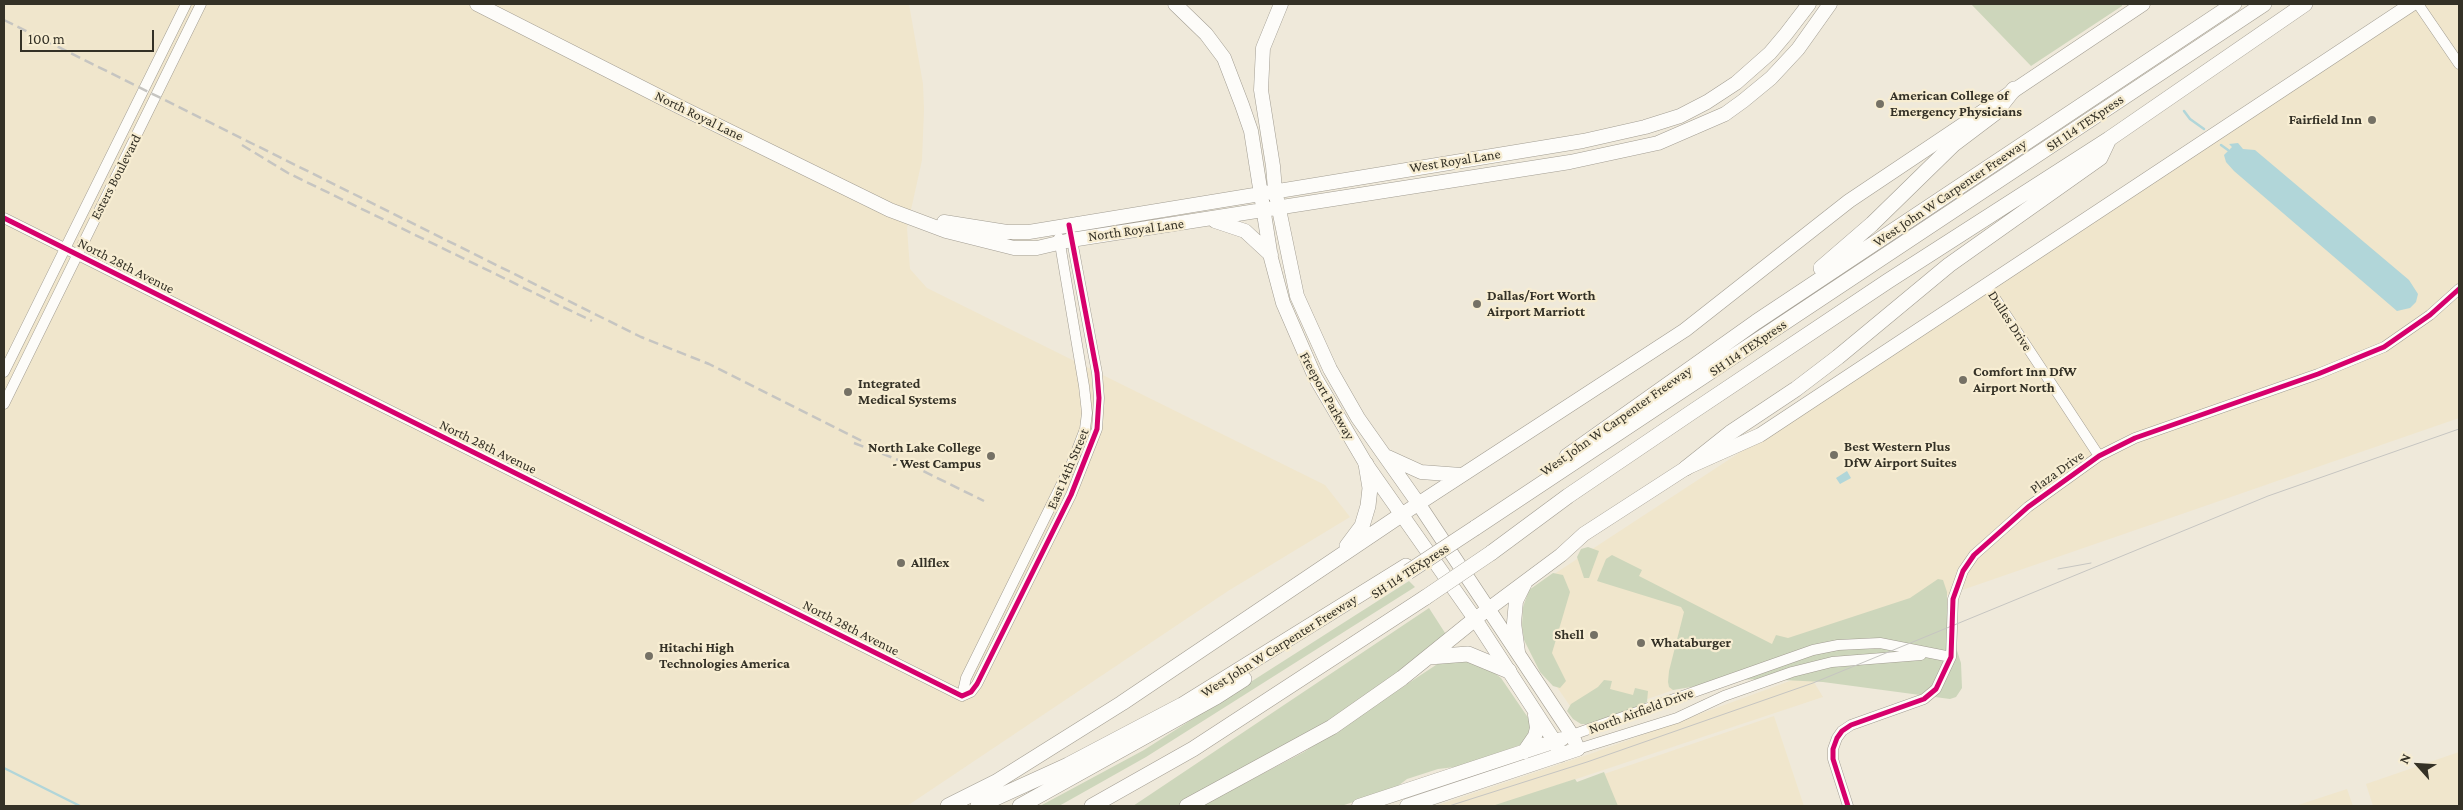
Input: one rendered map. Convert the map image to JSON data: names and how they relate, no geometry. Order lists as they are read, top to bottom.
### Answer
{
  "streets": {
    "highway": ["SH 114 TEXpress", "West John W Carpenter Freeway"],
    "main road": [
      "North Royal Lane",
      "West Royal Lane",
      "Freeport Parkway",
      "North Airfield Drive"
    ],
    "street": [
      "Esters Boulevard",
      "North 28th Avenue",
      "Dulles Drive",
      "East 14th Street",
      "Plaza Drive"
    ]
  },
  "crossings": [
    ["North Royal Lane", "West Royal Lane"],
    ["North Royal Lane", "Freeport Parkway"],
    ["North Royal Lane", "East 14th Street"],
    ["SH 114 TEXpress", "West John W Carpenter Freeway"],
    ["West Royal Lane", "Freeport Parkway"],
    ["West Royal Lane", "East 14th Street"],
    ["Esters Boulevard", "North 28th Avenue"],
    ["North 28th Avenue", "East 14th Street"],
    ["Dulles Drive", "Plaza Drive"],
    ["Freeport Parkway", "North Airfield Drive"],
    ["Plaza Drive", "North Airfield Drive"]
  ],
  "places": [
    "American College of Emergency Physicians",
    "Fairfield Inn",
    "Dallas/Fort Worth Airport Marriott",
    "Comfort Inn DfW Airport North",
    "Integrated Medical Systems",
    "Best Western Plus DfW Airport Suites",
    "North Lake College - West Campus",
    "Allflex",
    "Shell",
    "Whataburger",
    "Hitachi High Technologies America"
  ],
  "scale_bar": "100 m",
  "north": "top left"
}
